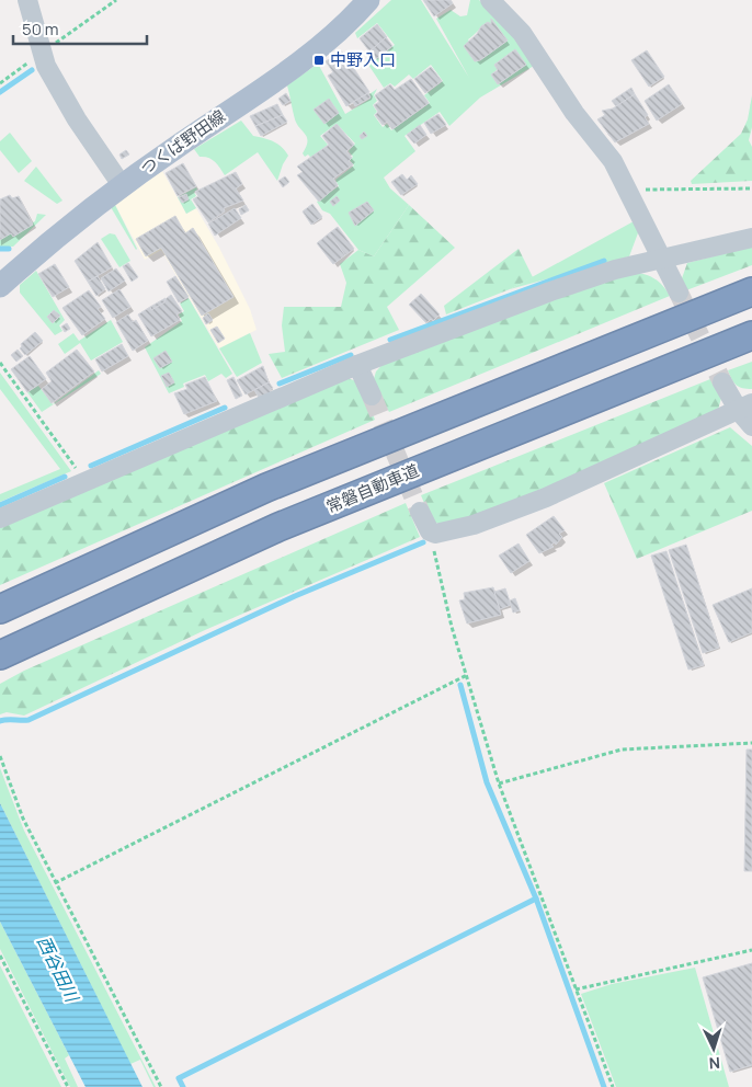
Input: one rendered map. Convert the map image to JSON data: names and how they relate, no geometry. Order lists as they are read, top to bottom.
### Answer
{
  "streets": {
    "highway": ["常磐自動車道"],
    "main road": ["つくば野田線"]
  },
  "water": ["西谷田川"],
  "places": {
    "transit": ["中野入口"]
  },
  "scale_bar": "50 m",
  "north": "bottom"
}
